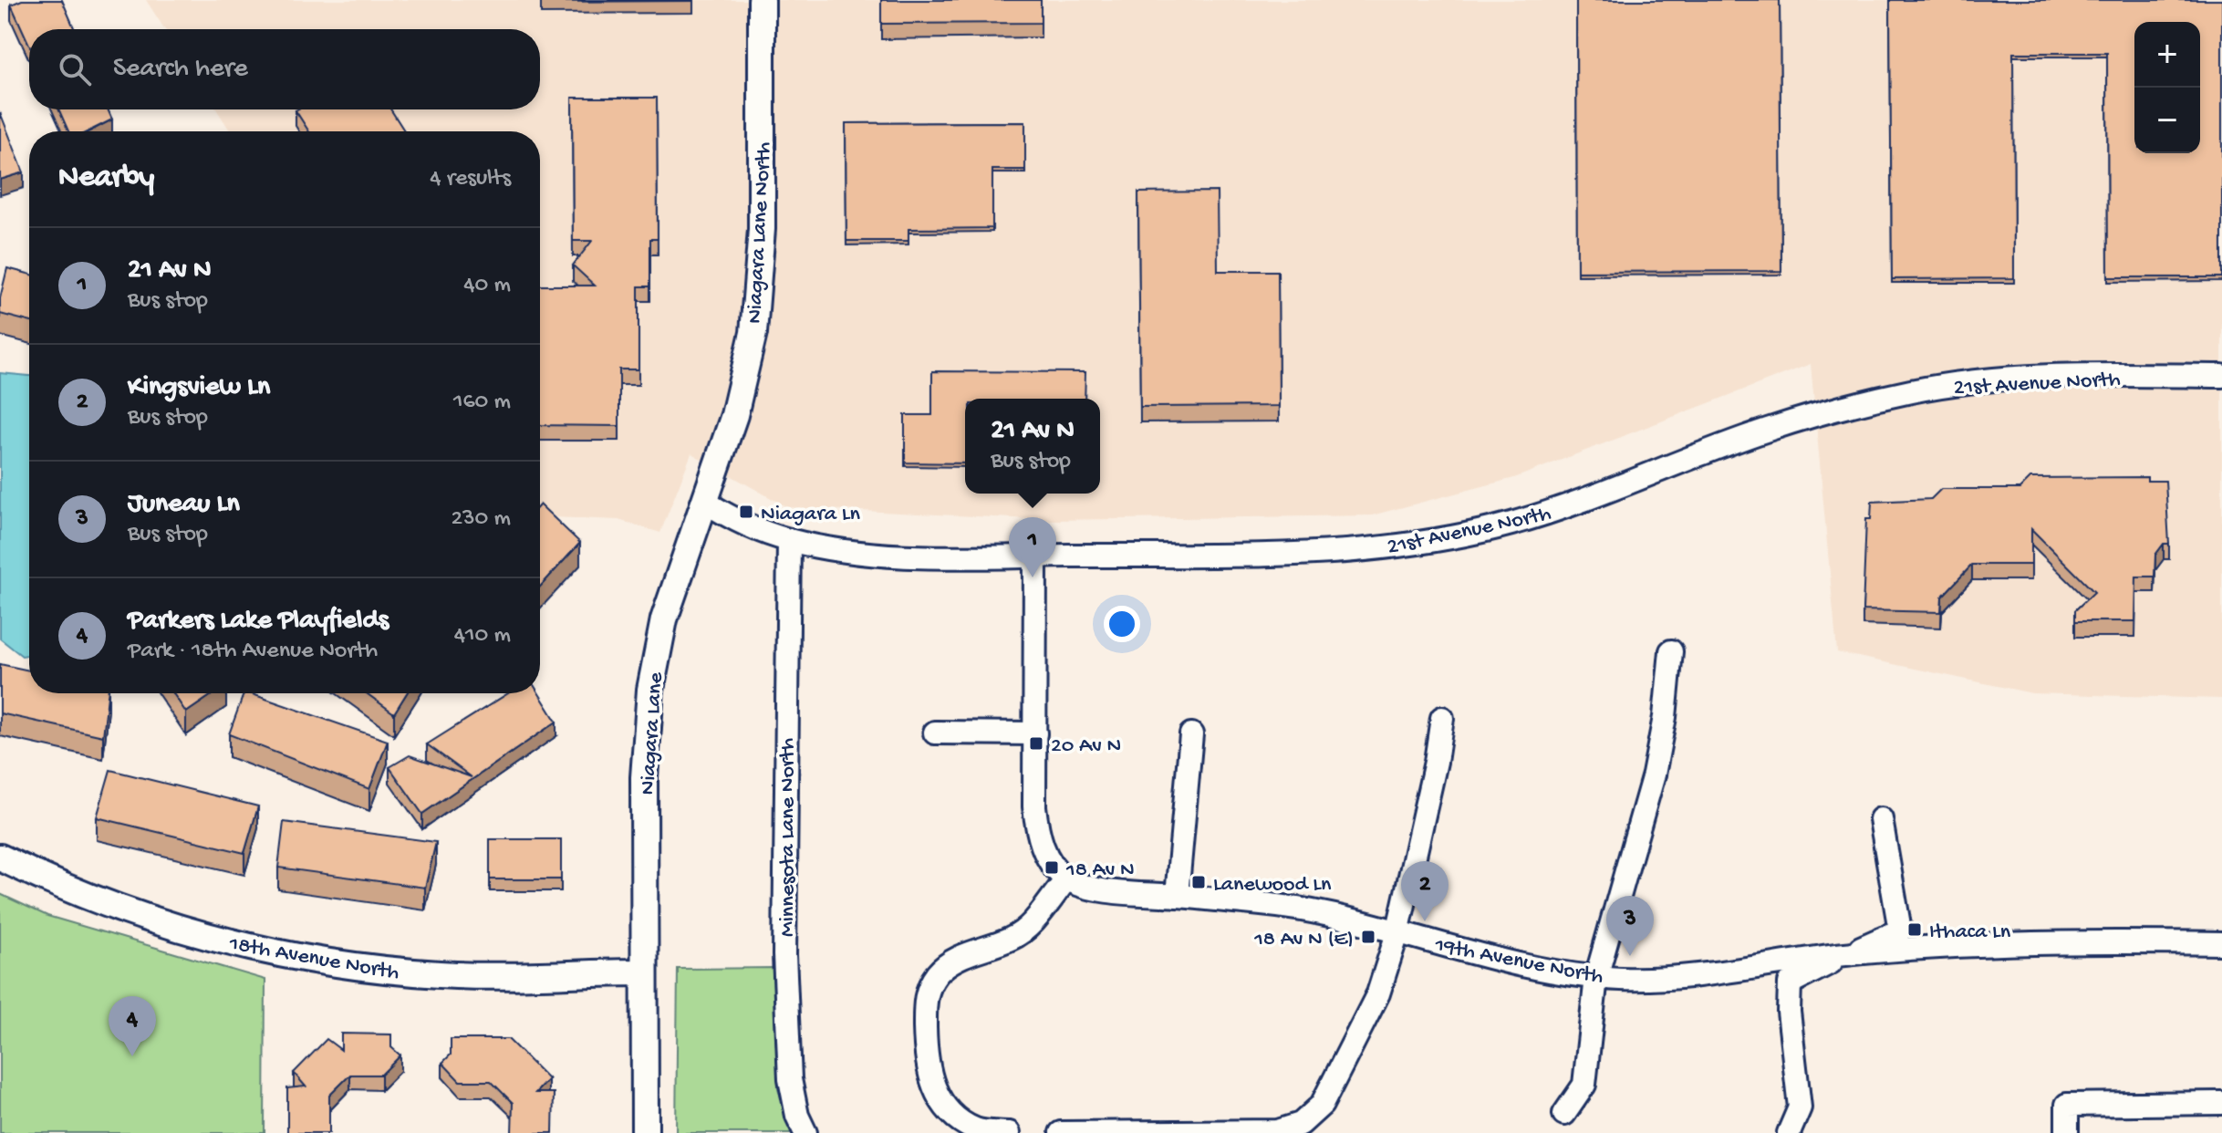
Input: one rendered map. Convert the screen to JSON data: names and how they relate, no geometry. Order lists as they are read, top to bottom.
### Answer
{
  "streets": {
    "street": [
      "Niagara Lane North",
      "21st Avenue North",
      "Niagara Lane",
      "Minnesota Lane North",
      "18th Avenue North",
      "19th Avenue North"
    ]
  },
  "crossings": [
    ["Niagara Lane North", "21st Avenue North"],
    ["Niagara Lane North", "Niagara Lane"],
    ["21st Avenue North", "Niagara Lane"],
    ["21st Avenue North", "Minnesota Lane North"],
    ["Niagara Lane", "18th Avenue North"]
  ],
  "places": {
    "transit": [
      "Niagara Ln",
      "20 Av N",
      "18 Av N",
      "Lanewood Ln",
      "Ithaca Ln",
      "18 Av N (E)"
    ]
  },
  "page": {
    "map_buttons": ["+", "−"],
    "search": "Search here",
    "heading": ["Nearby", "4 results"],
    "list": [
      {
        "mark": "1",
        "name": "21 Av N",
        "note": "Bus stop",
        "value": "40 m"
      },
      {
        "mark": "2",
        "name": "Kingsview Ln",
        "note": "Bus stop",
        "value": "160 m"
      },
      {
        "mark": "3",
        "name": "Juneau Ln",
        "note": "Bus stop",
        "value": "230 m"
      },
      {
        "mark": "4",
        "name": "Parkers Lake Playfields",
        "note": "Park · 18th Avenue North",
        "value": "410 m"
      }
    ],
    "popup": ["21 Av N", "Bus stop"],
    "pins": [
      "1",
      "2",
      "3",
      "4"
    ]
  }
}
